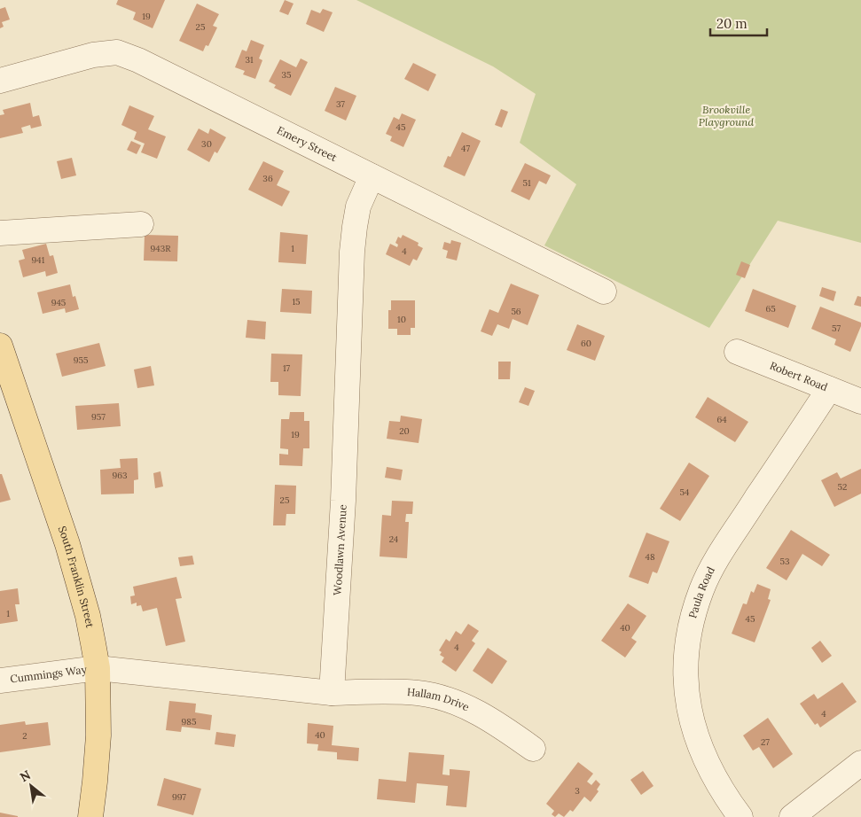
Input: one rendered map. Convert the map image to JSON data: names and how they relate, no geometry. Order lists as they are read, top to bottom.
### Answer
{
  "streets": {
    "main road": ["South Franklin Street"],
    "street": [
      "Emery Street",
      "Robert Road",
      "Woodlawn Avenue",
      "Paula Road",
      "Cummings Way",
      "Hallam Drive"
    ]
  },
  "crossings": [
    ["Emery Street", "Woodlawn Avenue"],
    ["Robert Road", "Paula Road"],
    ["Woodlawn Avenue", "Hallam Drive"],
    ["South Franklin Street", "Cummings Way"]
  ],
  "parks": ["Brookville Playground"],
  "house_numbers": [
    "19",
    "25",
    "31",
    "35",
    "37",
    "45",
    "30",
    "47",
    "36",
    "51",
    "943R",
    "1",
    "4",
    "941",
    "15",
    "945",
    "65",
    "56",
    "10",
    "57",
    "60",
    "955",
    "17",
    "957",
    "64",
    "20",
    "19",
    "963",
    "52",
    "54",
    "25",
    "24",
    "48",
    "53",
    "1",
    "45",
    "40",
    "4",
    "4",
    "985",
    "40",
    "2",
    "27",
    "3",
    "997"
  ],
  "scale_bar": "20 m",
  "north": "top left"
}
